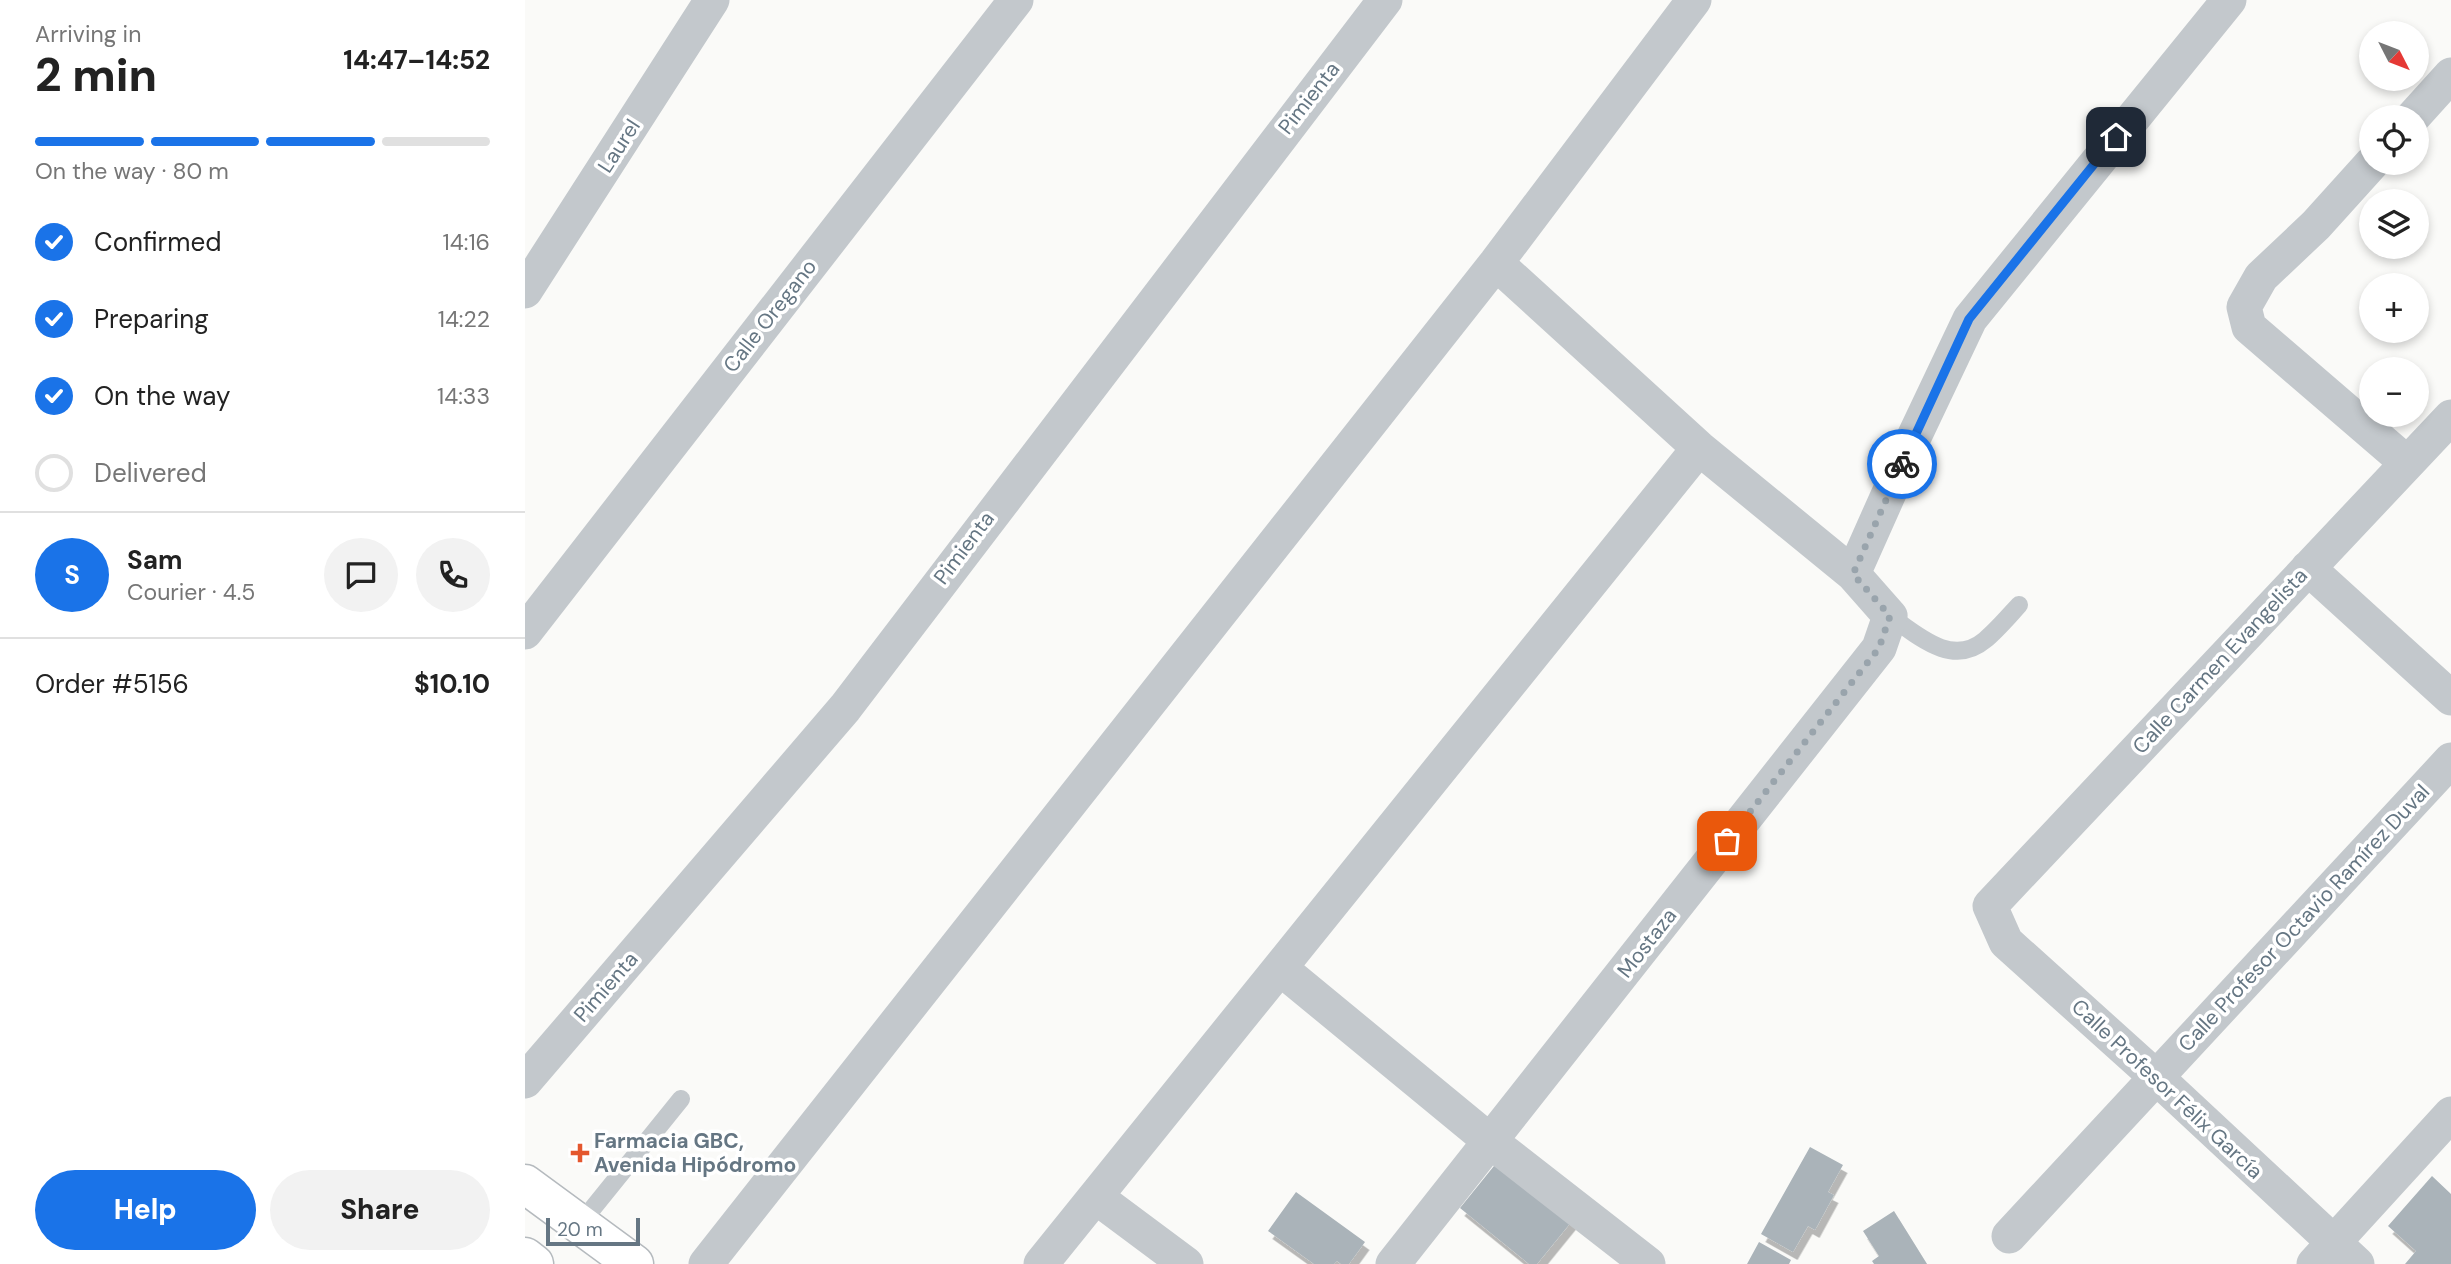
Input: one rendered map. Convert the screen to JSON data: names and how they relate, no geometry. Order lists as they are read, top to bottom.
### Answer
{
  "streets": {
    "street": [
      "Pimienta",
      "Laurel",
      "Calle Oregano",
      "Calle Carmen Evangelista",
      "Calle Profesor Octavio Ramírez Duval",
      "Mostaza",
      "Calle Profesor Félix García"
    ]
  },
  "crossings": [
    ["Calle Carmen Evangelista", "Calle Profesor Félix García"],
    ["Calle Profesor Octavio Ramírez Duval", "Calle Profesor Félix García"]
  ],
  "places": {
    "health": ["Farmacia GBC, Avenida Hipódromo"]
  },
  "scale_bar": "20 m",
  "north": "bottom right",
  "page": {
    "heading": ["2 min", "Arriving in", "14:47–14:52"],
    "panel": [
      "Sam",
      "Courier · 4.5",
      "Order #5156",
      "$10.10"
    ],
    "map_buttons": ["+", "−"],
    "bar": "On the way · 80 m",
    "list": [
      ["Confirmed", "14:16"],
      ["Preparing", "14:22"],
      ["On the way", "14:33"],
      "Delivered"
    ],
    "round": "S",
    "buttons": ["Help", "Share"],
    "scale": "20 m"
  }
}
